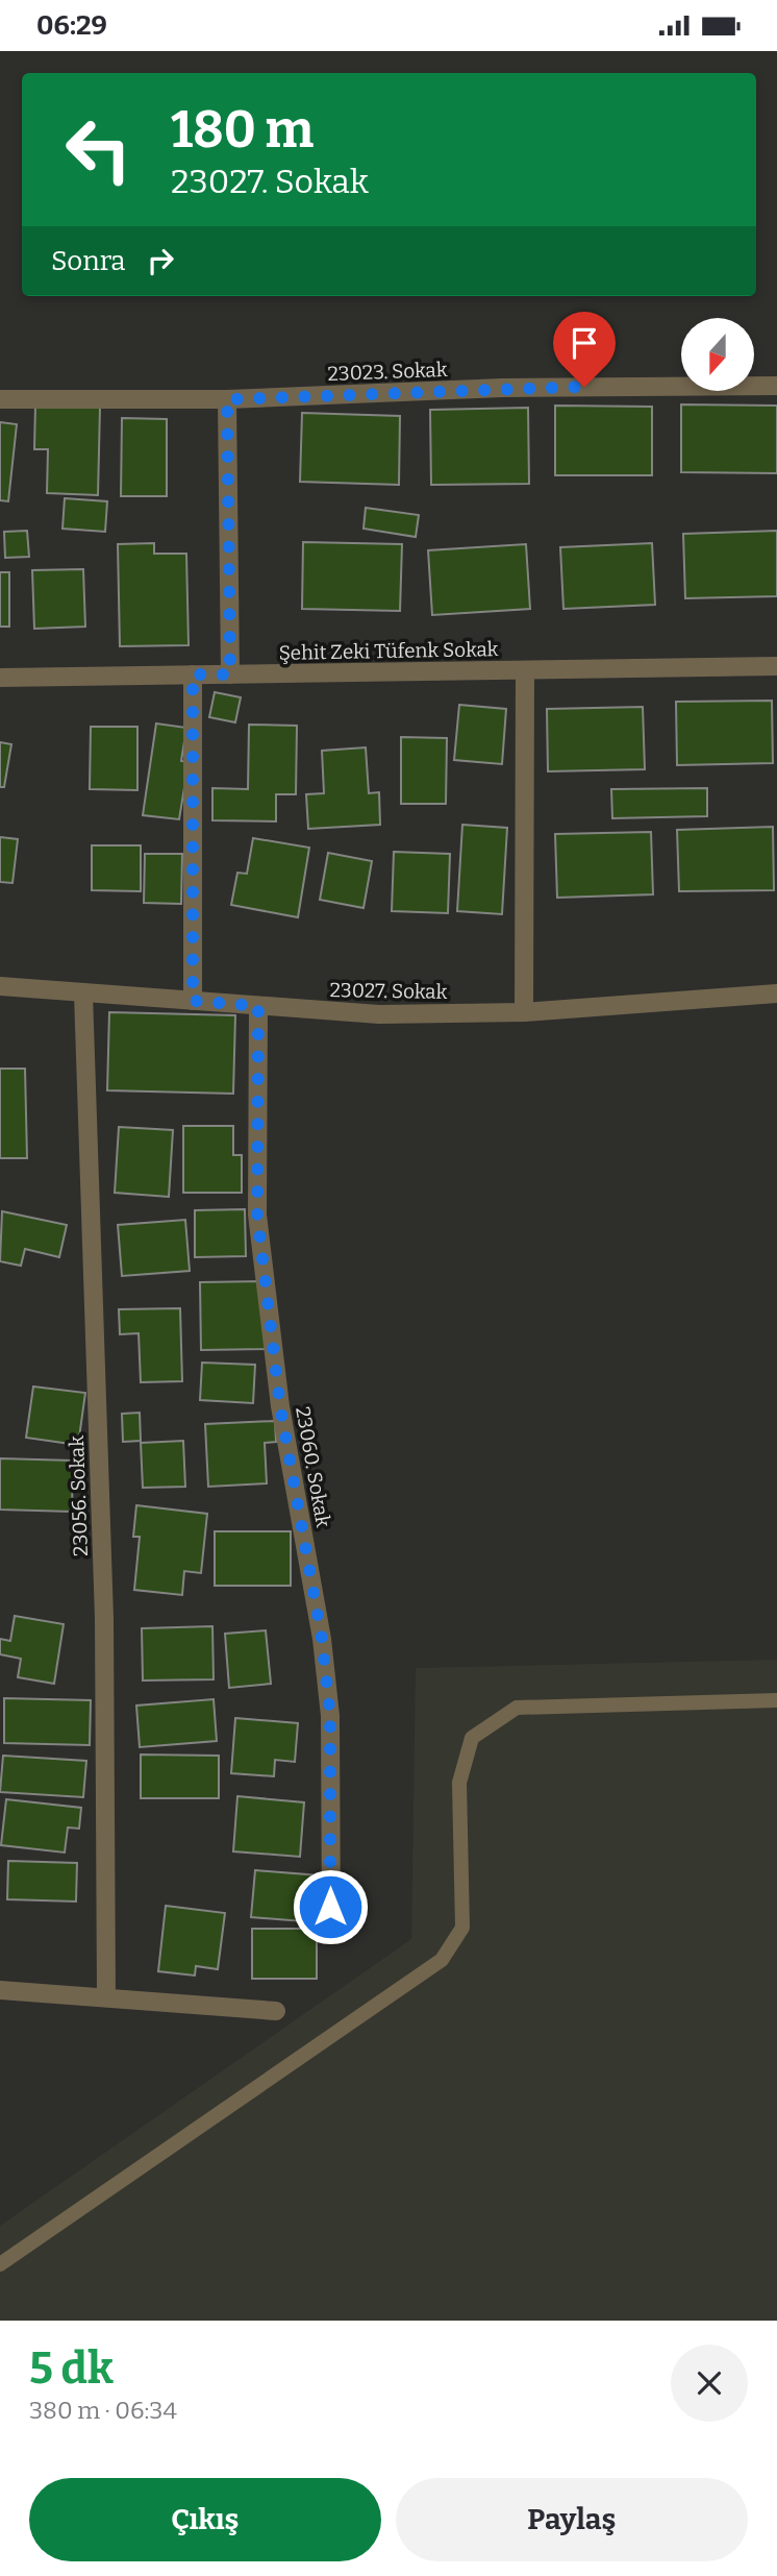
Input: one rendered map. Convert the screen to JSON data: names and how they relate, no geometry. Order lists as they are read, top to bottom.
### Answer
{
  "streets": {
    "street": [
      "23023. Sokak",
      "Şehit Zeki Tüfenk Sokak",
      "23027. Sokak",
      "23060. Sokak",
      "23056. Sokak"
    ]
  },
  "crossings": [
    ["23027. Sokak", "23060. Sokak"],
    ["23027. Sokak", "23056. Sokak"]
  ],
  "north": "bottom",
  "page": {
    "status": "06:29",
    "turn": ["180 m", "23027. Sokak"],
    "then": "Sonra",
    "heading": ["5 dk", "380 m · 06:34"],
    "buttons": ["Çıkış", "Paylaş"]
  }
}
